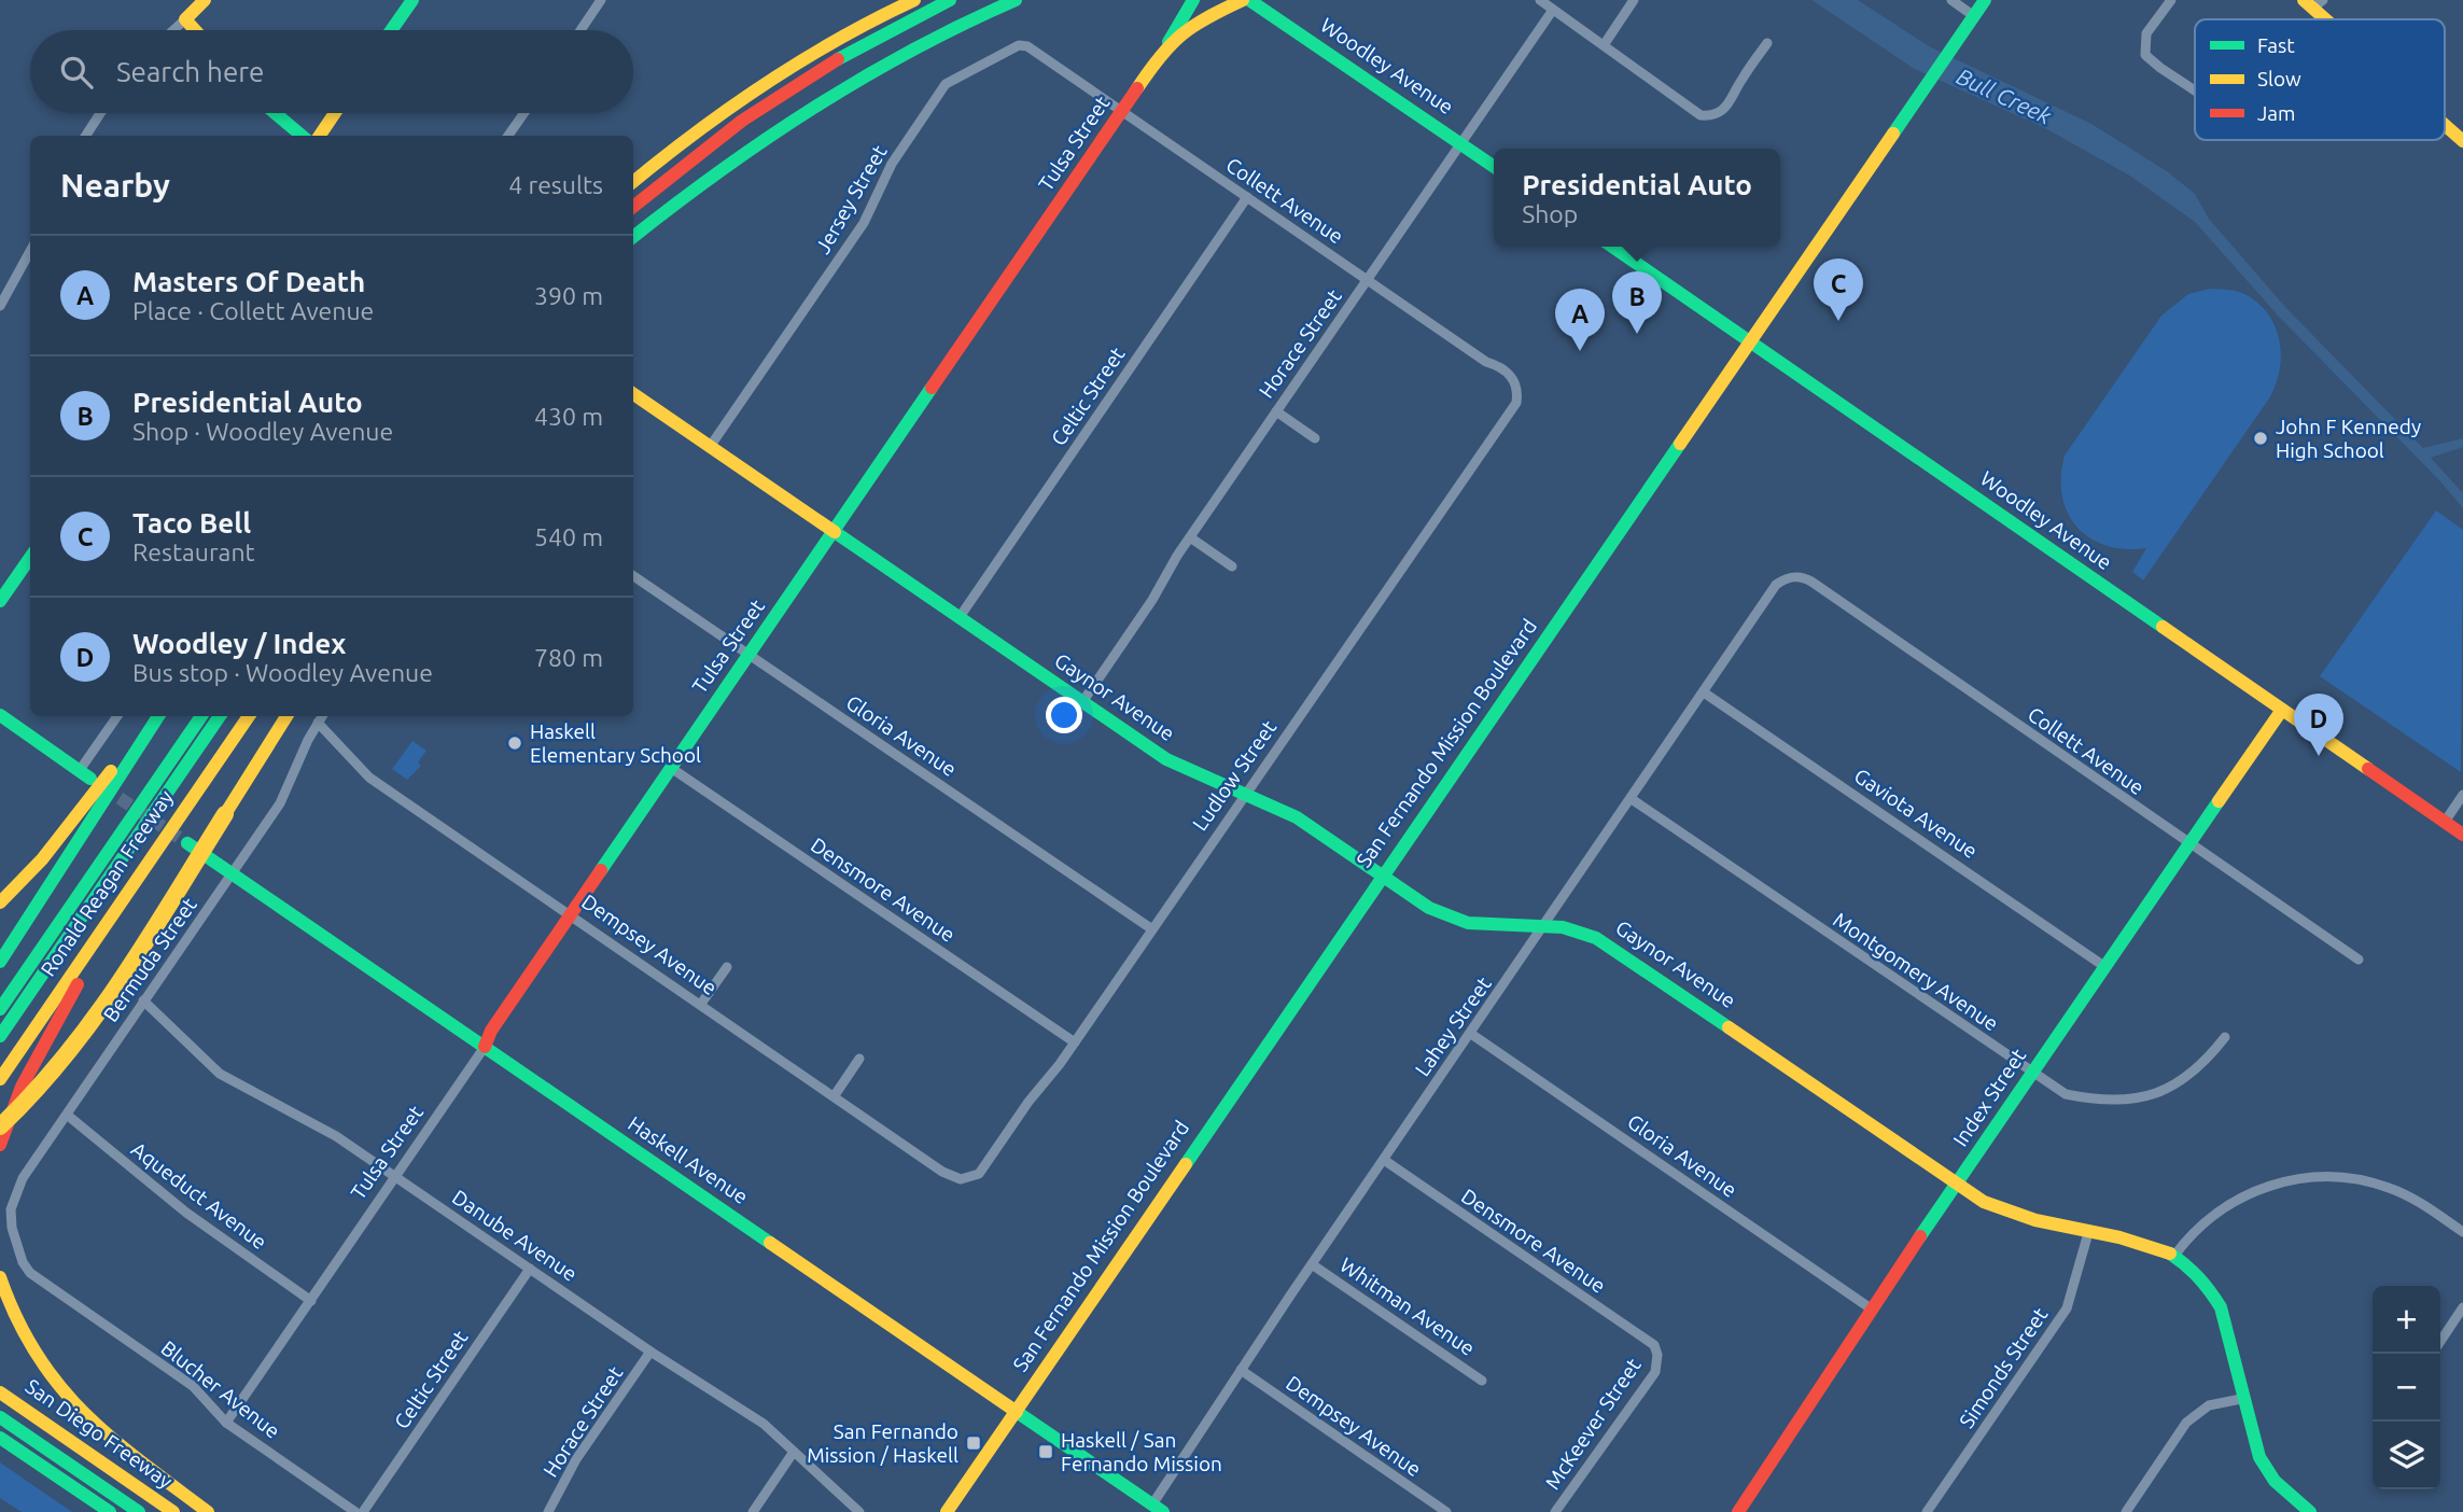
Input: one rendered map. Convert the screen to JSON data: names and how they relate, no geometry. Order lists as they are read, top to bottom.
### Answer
{
  "streets": {
    "main road": [
      "Woodley Avenue",
      "Tulsa Street",
      "Gaynor Avenue",
      "San Fernando Mission Boulevard",
      "Ronald Reagan Freeway",
      "Index Street",
      "Haskell Avenue",
      "San Diego Freeway"
    ],
    "street": [
      "Jersey Street",
      "Collett Avenue",
      "Horace Street",
      "Celtic Street",
      "Gloria Avenue",
      "Ludlow Street",
      "Gaviota Avenue",
      "Densmore Avenue",
      "Dempsey Avenue",
      "Bermuda Street",
      "Montgomery Avenue",
      "Lahey Street",
      "Aqueduct Avenue",
      "Danube Avenue",
      "Whitman Avenue",
      "Simonds Street",
      "Blucher Avenue",
      "McKeever Street"
    ]
  },
  "crossings": [
    ["Woodley Avenue", "Horace Street"],
    ["Woodley Avenue", "San Fernando Mission Boulevard"],
    ["Woodley Avenue", "Index Street"],
    ["Tulsa Street", "Collett Avenue"],
    ["Tulsa Street", "Gaynor Avenue"],
    ["Tulsa Street", "Gloria Avenue"],
    ["Tulsa Street", "Densmore Avenue"],
    ["Tulsa Street", "Dempsey Avenue"],
    ["Tulsa Street", "Haskell Avenue"],
    ["Tulsa Street", "Aqueduct Avenue"],
    ["Tulsa Street", "Danube Avenue"],
    ["Tulsa Street", "Blucher Avenue"],
    ["Jersey Street", "Collett Avenue"],
    ["Jersey Street", "Gaynor Avenue"],
    ["Collett Avenue", "Horace Street"],
    ["Collett Avenue", "Celtic Street"],
    ["Collett Avenue", "Ludlow Street"],
    ["Collett Avenue", "Lahey Street"],
    ["Collett Avenue", "Index Street"],
    ["Horace Street", "Gaynor Avenue"],
    ["Horace Street", "Danube Avenue"],
    ["Celtic Street", "Gaynor Avenue"],
    ["Celtic Street", "Danube Avenue"],
    ["Gaynor Avenue", "San Fernando Mission Boulevard"],
    ["Gaynor Avenue", "Ludlow Street"],
    ["Gaynor Avenue", "Lahey Street"],
    ["Gaynor Avenue", "Index Street"],
    ["Gaynor Avenue", "Simonds Street"],
    ["Gloria Avenue", "Ludlow Street"],
    ["Gloria Avenue", "Lahey Street"],
    ["Gloria Avenue", "Index Street"],
    ["San Fernando Mission Boulevard", "Haskell Avenue"],
    ["Ludlow Street", "Densmore Avenue"],
    ["Ludlow Street", "Dempsey Avenue"],
    ["Gaviota Avenue", "Lahey Street"],
    ["Gaviota Avenue", "Index Street"],
    ["Densmore Avenue", "Lahey Street"],
    ["Densmore Avenue", "McKeever Street"],
    ["Dempsey Avenue", "Bermuda Street"],
    ["Dempsey Avenue", "Lahey Street"],
    ["Bermuda Street", "Haskell Avenue"],
    ["Bermuda Street", "Aqueduct Avenue"],
    ["Bermuda Street", "Danube Avenue"],
    ["Bermuda Street", "Blucher Avenue"],
    ["Montgomery Avenue", "Lahey Street"],
    ["Montgomery Avenue", "Index Street"],
    ["Lahey Street", "Haskell Avenue"],
    ["Lahey Street", "Whitman Avenue"]
  ],
  "water": ["Bull Creek"],
  "places": {
    "other": ["John F Kennedy High School", "Haskell Elementary School"],
    "transit": ["San Fernando Mission / Haskell", "Haskell / San Fernando Mission"]
  },
  "legend": ["Fast", "Slow", "Jam"],
  "page": {
    "search": "Search here",
    "heading": ["Nearby", "4 results"],
    "popup": ["Presidential Auto", "Shop"],
    "list": [
      {
        "mark": "A",
        "name": "Masters Of Death",
        "note": "Place · Collett Avenue",
        "value": "390 m"
      },
      {
        "mark": "B",
        "name": "Presidential Auto",
        "note": "Shop · Woodley Avenue",
        "value": "430 m"
      },
      {
        "mark": "C",
        "name": "Taco Bell",
        "note": "Restaurant",
        "value": "540 m"
      },
      {
        "mark": "D",
        "name": "Woodley / Index",
        "note": "Bus stop · Woodley Avenue",
        "value": "780 m"
      }
    ],
    "pins": [
      "C",
      "B",
      "A",
      "D"
    ],
    "map_buttons": ["+", "−"]
  }
}
